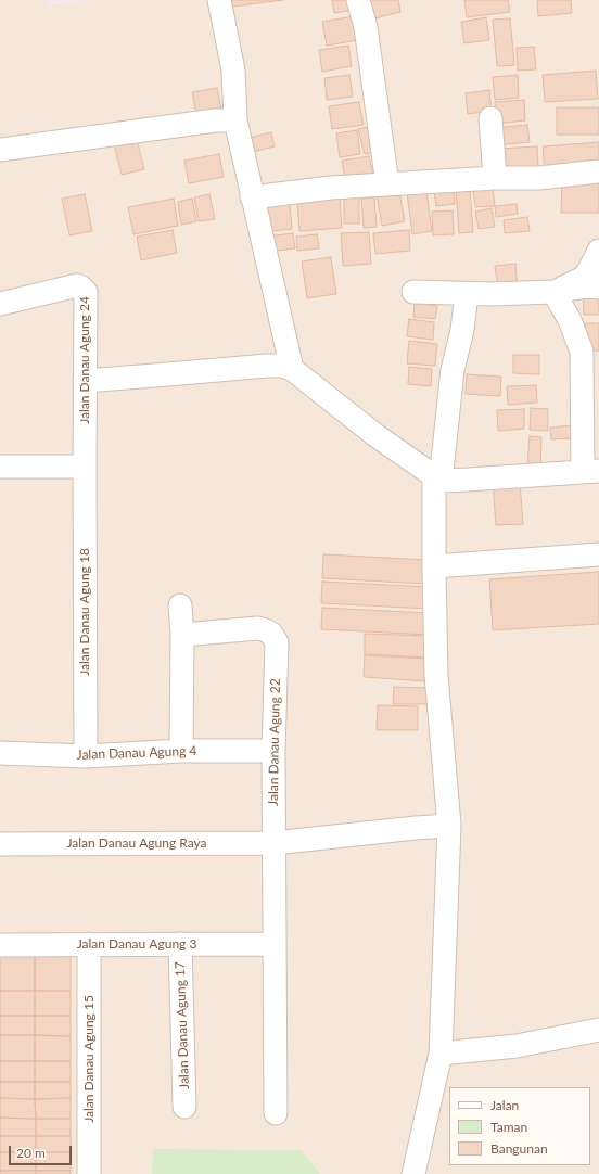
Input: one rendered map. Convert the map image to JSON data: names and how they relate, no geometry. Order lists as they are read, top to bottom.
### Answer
{
  "streets": {
    "street": [
      "Jalan Danau Agung 24",
      "Jalan Danau Agung 18",
      "Jalan Danau Agung 22",
      "Jalan Danau Agung 4",
      "Jalan Danau Agung Raya",
      "Jalan Danau Agung 3",
      "Jalan Danau Agung 17",
      "Jalan Danau Agung 15"
    ]
  },
  "crossings": [
    ["Jalan Danau Agung 24", "Jalan Danau Agung 18"],
    ["Jalan Danau Agung 18", "Jalan Danau Agung 4"],
    ["Jalan Danau Agung 22", "Jalan Danau Agung 4"],
    ["Jalan Danau Agung 22", "Jalan Danau Agung Raya"],
    ["Jalan Danau Agung 22", "Jalan Danau Agung 3"],
    ["Jalan Danau Agung 3", "Jalan Danau Agung 17"],
    ["Jalan Danau Agung 3", "Jalan Danau Agung 15"]
  ],
  "legend": ["Jalan", "Taman", "Bangunan"],
  "scale_bar": "20 m"
}
